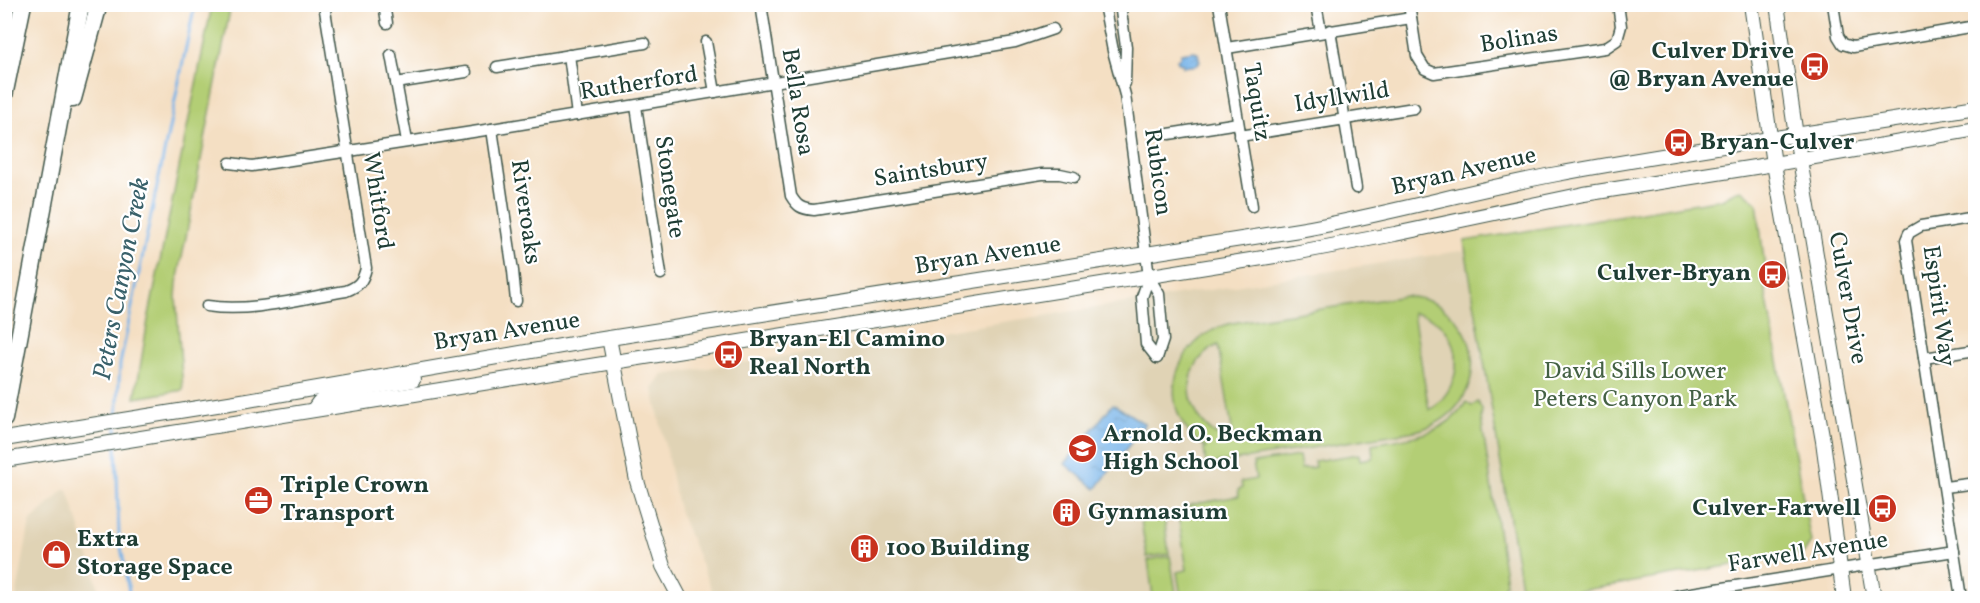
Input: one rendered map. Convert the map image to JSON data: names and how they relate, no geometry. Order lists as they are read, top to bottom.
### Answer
{
  "streets": {
    "main road": ["Bryan Avenue", "Culver Drive"],
    "street": [
      "Bolinas",
      "Rutherford",
      "Idyllwild",
      "Bella Rosa",
      "Taquitz",
      "Saintsbury",
      "Rubicon",
      "Stonegate",
      "Whitford",
      "Riveroaks",
      "Espirit Way",
      "Farwell Avenue"
    ]
  },
  "crossings": [
    ["Rutherford", "Bella Rosa"],
    ["Rutherford", "Stonegate"],
    ["Rutherford", "Whitford"],
    ["Rutherford", "Riveroaks"],
    ["Idyllwild", "Taquitz"],
    ["Bella Rosa", "Saintsbury"],
    ["Rubicon", "Bryan Avenue"],
    ["Bryan Avenue", "Culver Drive"],
    ["Culver Drive", "Farwell Avenue"],
    ["Espirit Way", "Farwell Avenue"]
  ],
  "water": ["Peters Canyon Creek"],
  "parks": ["David Sills Lower Peters Canyon Park"],
  "places": {
    "bus stop": [
      "Culver Drive @ Bryan Avenue",
      "Bryan-Culver",
      "Culver-Bryan",
      "Bryan-El Camino Real North",
      "Culver-Farwell"
    ],
    "school or university": ["Arnold O. Beckman High School"],
    "office": ["Triple Crown Transport"],
    "building": ["Gynmasium", "100 Building"],
    "shop": ["Extra Storage Space"]
  }
}
